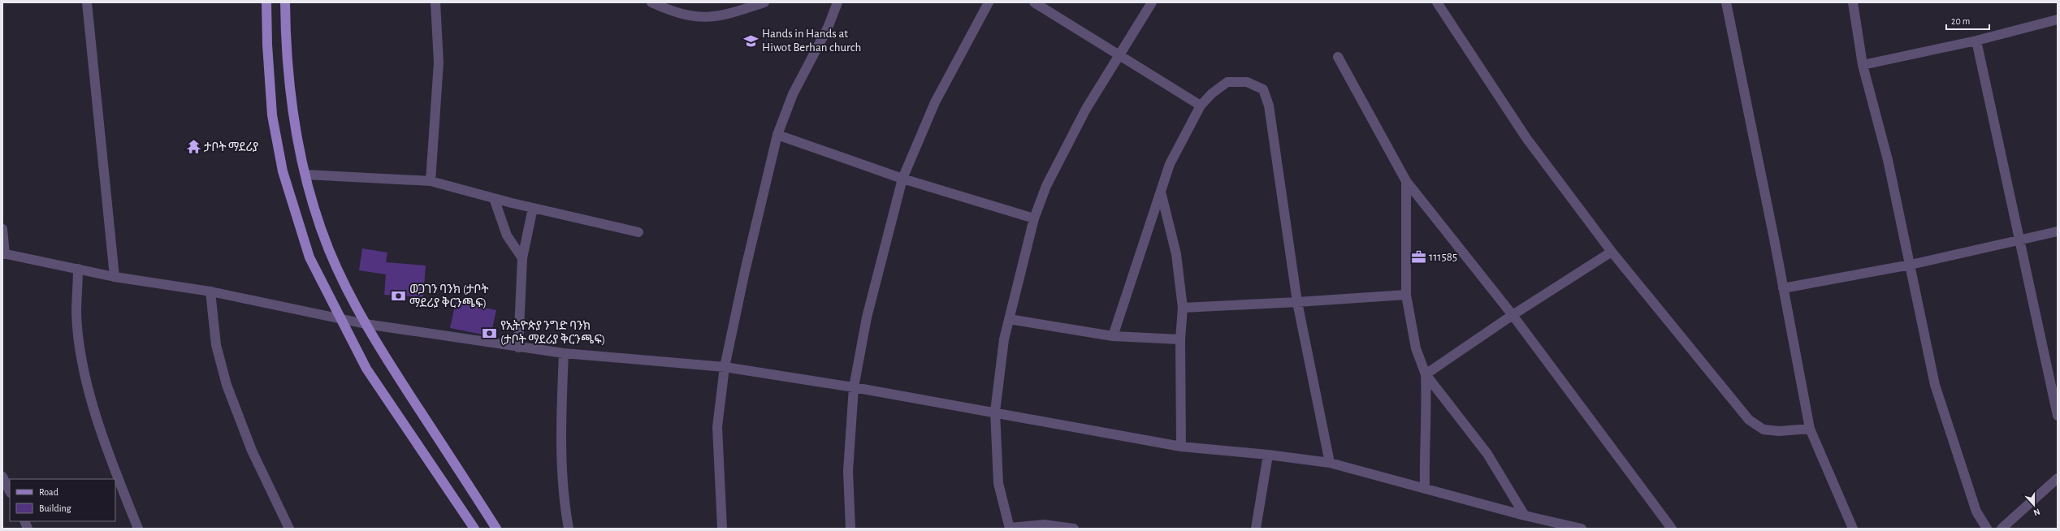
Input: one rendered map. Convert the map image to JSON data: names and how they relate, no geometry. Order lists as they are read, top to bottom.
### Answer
{
  "places": {
    "school or university": ["Hands in Hands at Hiwot Berhan church"],
    "temple": ["ታቦት ማደሪያ"],
    "office": ["111585"],
    "bank": ["ወጋገን ባንክ (ታቦት ማደሪያ ቅርንጫፍ)", "የኢትዮጵያ ንግድ ባንክ (ታቦት ማደሪያ ቅርንጫፍ)"]
  },
  "legend": ["Road", "Building"],
  "scale_bar": "20 m",
  "north": "bottom"
}
